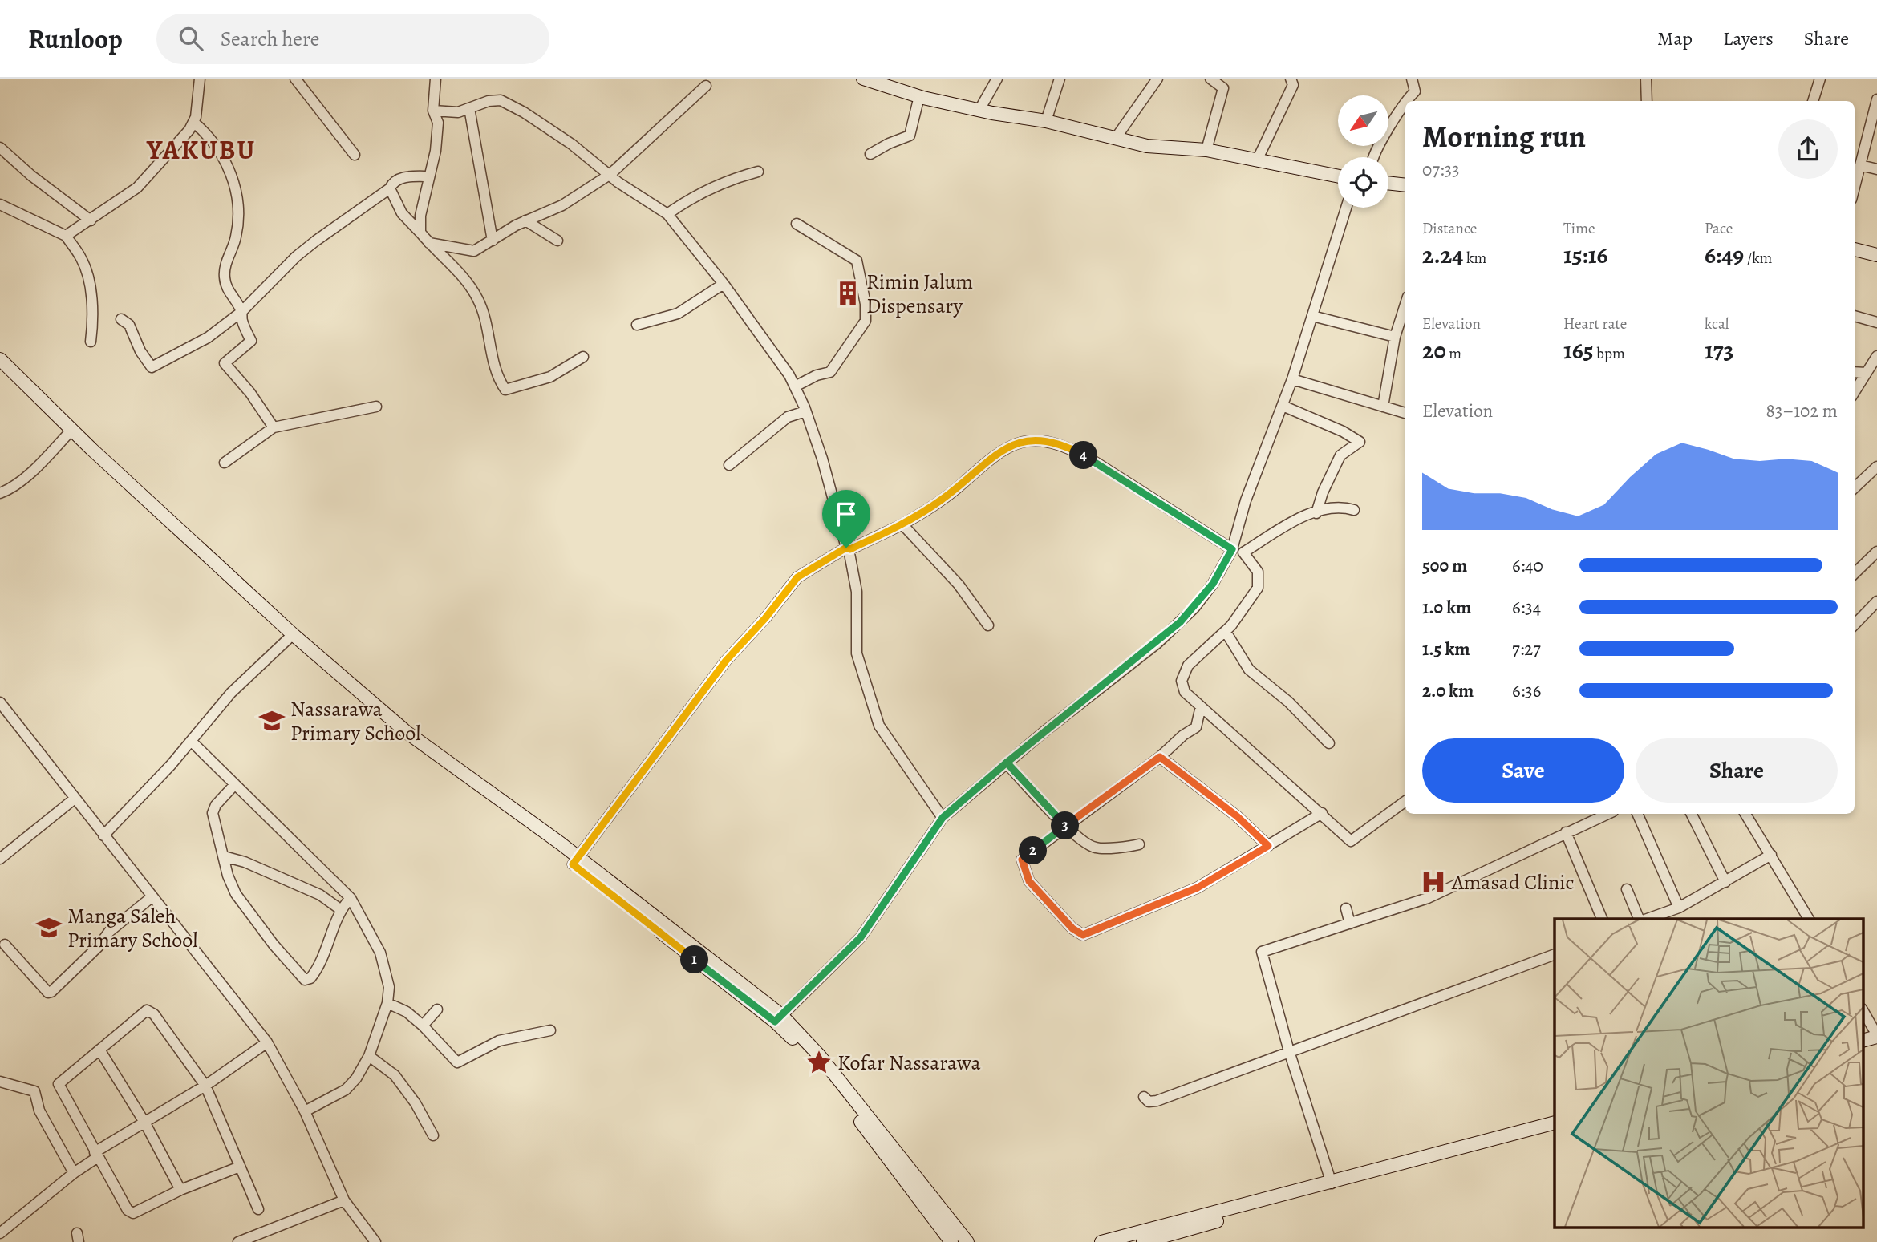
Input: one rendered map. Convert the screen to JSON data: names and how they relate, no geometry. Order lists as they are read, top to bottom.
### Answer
{
  "districts": ["YAKUBU"],
  "places": {
    "building": ["Rimin Jalum Dispensary"],
    "school or university": ["Nassarawa Primary School", "Manga Saleh Primary School"],
    "hospital": ["Amasad Clinic"],
    "place": ["Kofar Nassarawa"]
  },
  "north": "bottom left",
  "page": {
    "header": "Runloop",
    "search": "Search here",
    "nav": ["Map", "Layers", "Share"],
    "heading": ["Morning run", "07:33"],
    "stats": [
      ["Distance", "2.24 km"],
      ["Time", "15:16"],
      ["Pace", "6:49 /km"],
      ["Elevation", "20 m"],
      ["Heart rate", "165 bpm"],
      ["kcal", "173"]
    ],
    "chart": ["Elevation", "83–102 m"],
    "pins": [
      "4",
      "3",
      "2",
      "1"
    ],
    "list": [
      {
        "name": "500 m",
        "note": "6:40"
      },
      {
        "name": "1.0 km",
        "note": "6:34"
      },
      {
        "name": "1.5 km",
        "note": "7:27"
      },
      {
        "name": "2.0 km",
        "note": "6:36"
      }
    ],
    "buttons": ["Save", "Share"]
  }
}
